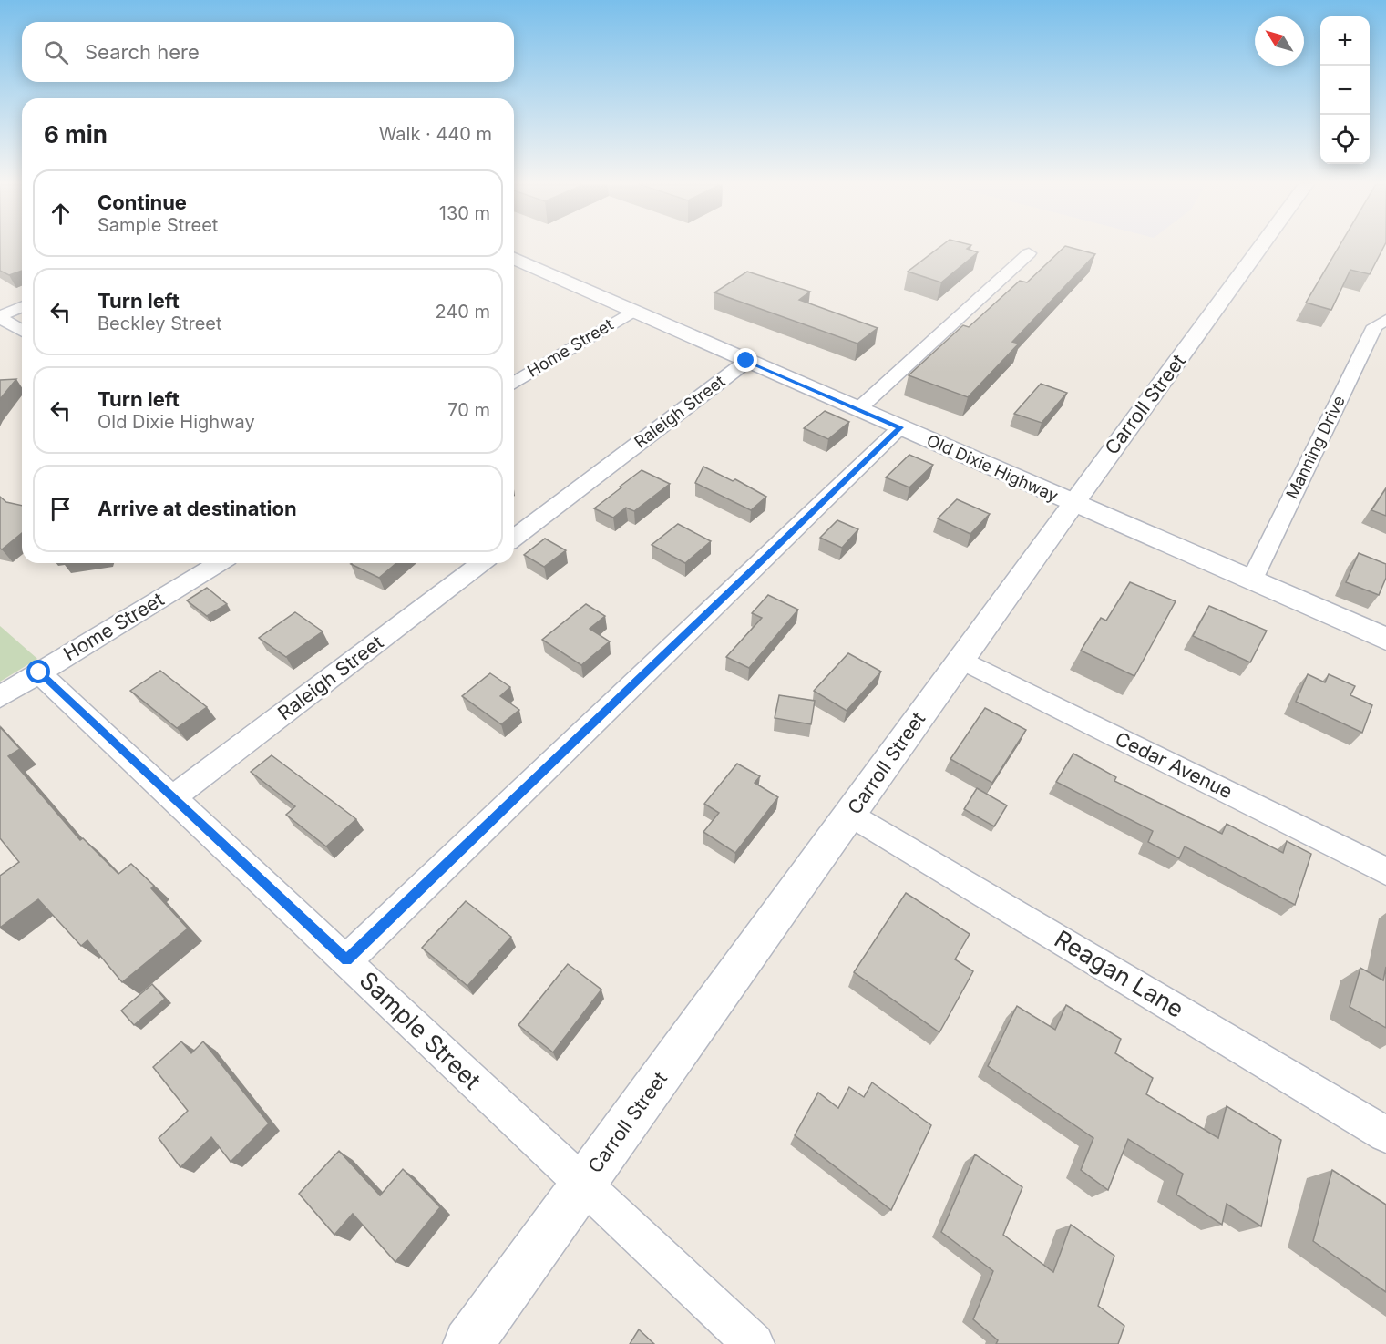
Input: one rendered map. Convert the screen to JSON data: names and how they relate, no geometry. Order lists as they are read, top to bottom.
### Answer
{
  "streets": {
    "main road": ["Carroll Street", "Old Dixie Highway"],
    "street": [
      "Home Street",
      "Raleigh Street",
      "Manning Drive",
      "Cedar Avenue",
      "Reagan Lane",
      "Sample Street"
    ]
  },
  "crossings": [
    ["Home Street", "Old Dixie Highway"],
    ["Home Street", "Sample Street"],
    ["Carroll Street", "Old Dixie Highway"],
    ["Carroll Street", "Cedar Avenue"],
    ["Carroll Street", "Reagan Lane"],
    ["Carroll Street", "Sample Street"],
    ["Raleigh Street", "Old Dixie Highway"],
    ["Raleigh Street", "Sample Street"],
    ["Manning Drive", "Old Dixie Highway"]
  ],
  "north": "top left",
  "page": {
    "map_buttons": ["+", "−"],
    "search": "Search here",
    "heading": ["6 min", "Walk · 440 m"],
    "list": [
      ["Continue", "Sample Street", "130 m"],
      ["Turn left", "Beckley Street", "240 m"],
      ["Turn left", "Old Dixie Highway", "70 m"],
      "Arrive at destination"
    ]
  }
}
